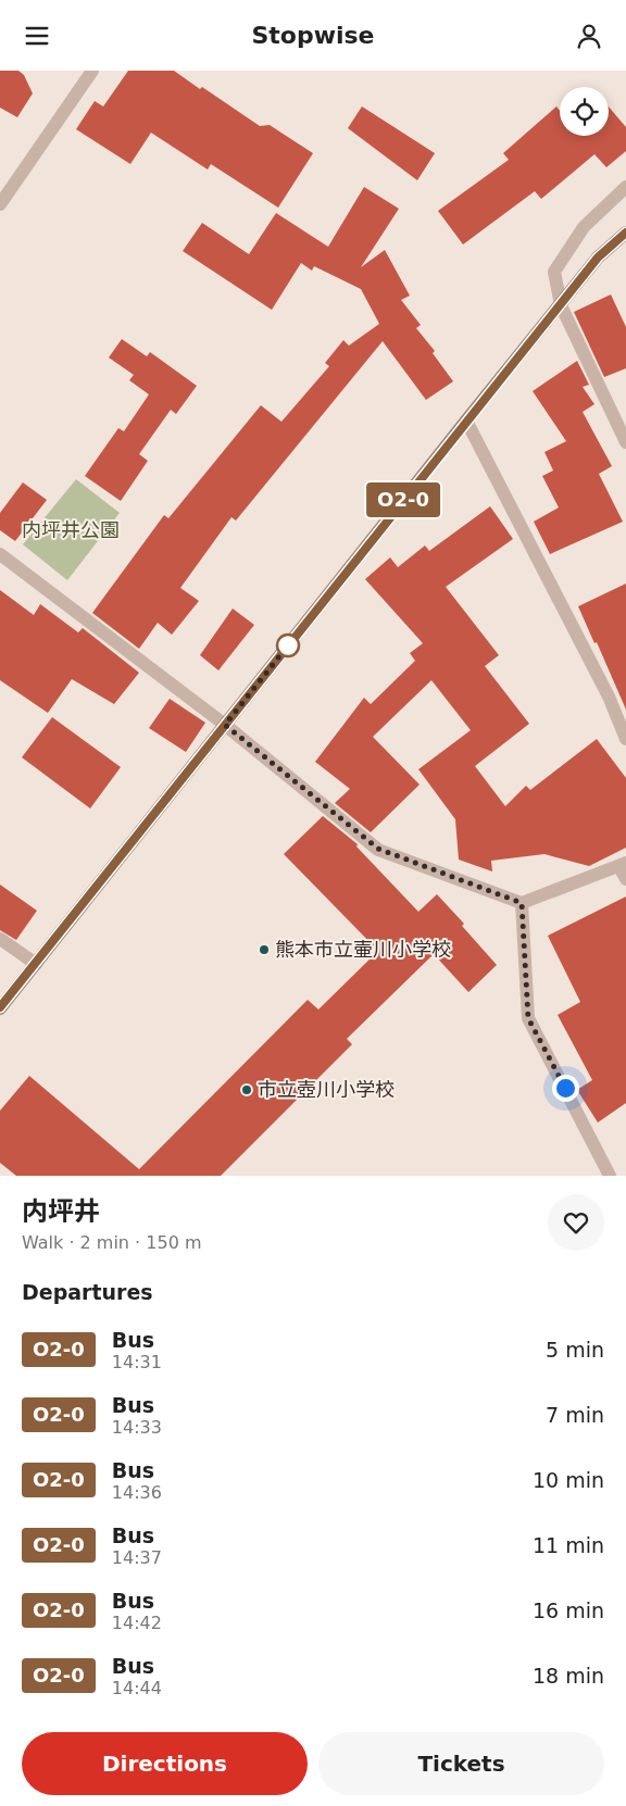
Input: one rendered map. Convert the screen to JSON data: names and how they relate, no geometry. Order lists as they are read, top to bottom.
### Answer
{
  "parks": ["内坪井公園"],
  "places": ["熊本市立壷川小学校", "市立壺川小学校"],
  "lines": ["bus line O2-0"],
  "page": {
    "header": "Stopwise",
    "on_map": "O2-0",
    "heading": [
      ["内坪井", "Walk · 2 min · 150 m"],
      "Departures"
    ],
    "list": [
      {
        "mark": "O2-0",
        "name": "Bus",
        "note": "14:31",
        "value": "5 min"
      },
      {
        "mark": "O2-0",
        "name": "Bus",
        "note": "14:33",
        "value": "7 min"
      },
      {
        "mark": "O2-0",
        "name": "Bus",
        "note": "14:36",
        "value": "10 min"
      },
      {
        "mark": "O2-0",
        "name": "Bus",
        "note": "14:37",
        "value": "11 min"
      },
      {
        "mark": "O2-0",
        "name": "Bus",
        "note": "14:42",
        "value": "16 min"
      },
      {
        "mark": "O2-0",
        "name": "Bus",
        "note": "14:44",
        "value": "18 min"
      }
    ],
    "buttons": ["Directions", "Tickets"]
  }
}
